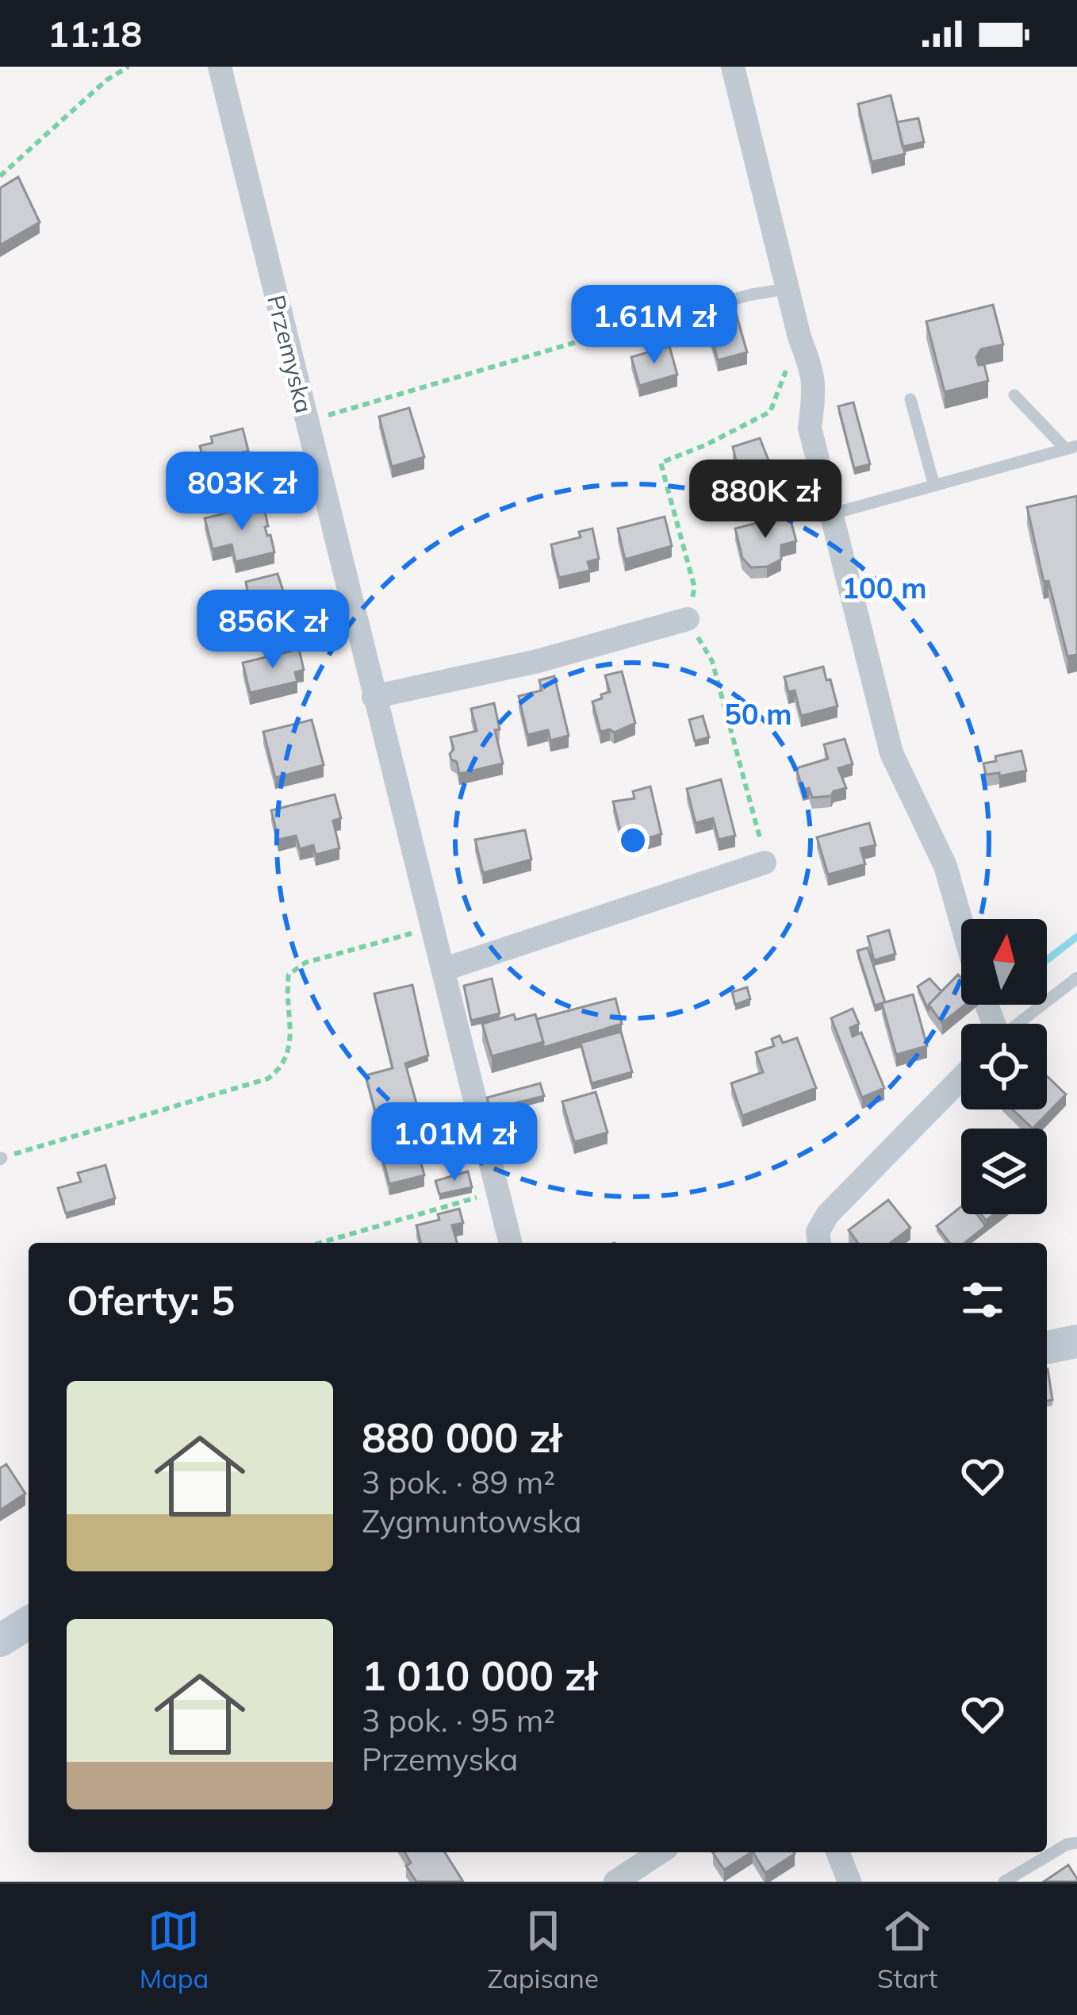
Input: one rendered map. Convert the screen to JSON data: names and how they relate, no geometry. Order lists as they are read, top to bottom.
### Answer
{
  "streets": {
    "street": ["Przemyska"]
  },
  "north": "top",
  "page": {
    "status": "11:18",
    "price": [
      "1.61M zł",
      "803K zł",
      "880K zł",
      "856K zł",
      "1.01M zł"
    ],
    "heading": "Oferty: 5",
    "list": [
      {
        "name": "880 000 zł",
        "note": "3 pok. · 89 m² · Zygmuntowska"
      },
      {
        "name": "1 010 000 zł",
        "note": "3 pok. · 95 m² · Przemyska"
      }
    ],
    "tabs": ["Mapa", "Zapisane", "Start"]
  },
  "rings": ["100 m", "50 m"]
}
